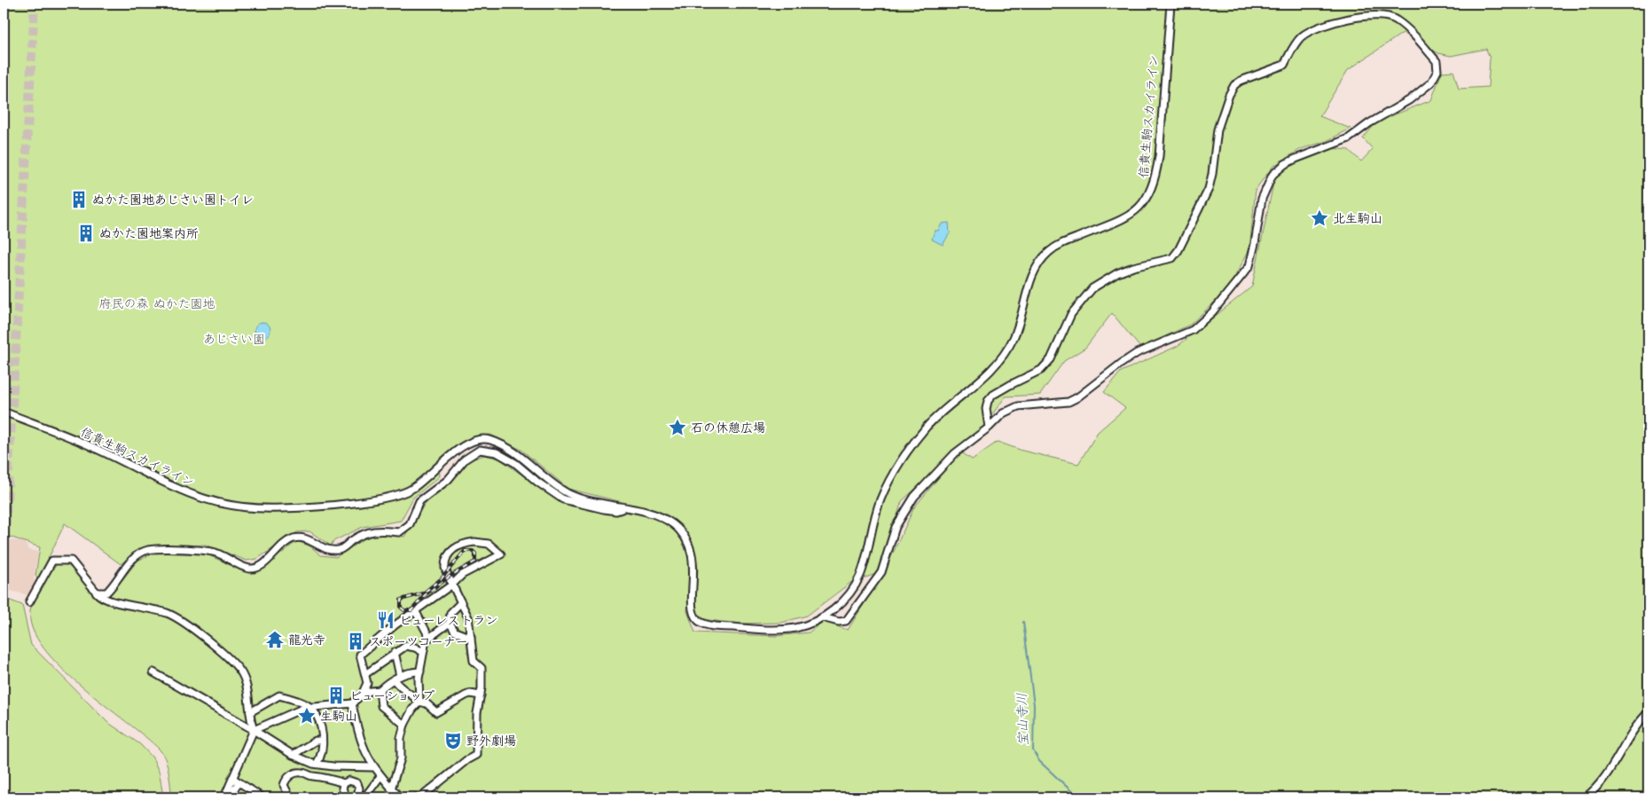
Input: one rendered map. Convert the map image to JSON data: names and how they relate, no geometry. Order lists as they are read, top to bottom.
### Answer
{
  "streets": {
    "street": ["信貴生駒スカイライン"]
  },
  "water": ["宝山寺川"],
  "parks": ["府民の森 ぬかた園地", "あじさい園"],
  "places": {
    "building": [
      "ぬかた園地あじさい園トイレ",
      "ぬかた園地案内所",
      "スポーツコーナー",
      "ビューショップ"
    ],
    "place": ["北生駒山", "石の休憩広場", "生駒山"],
    "restaurant": ["ビューレストラン"],
    "temple": ["龍光寺"],
    "theatre": ["野外劇場"]
  }
}
